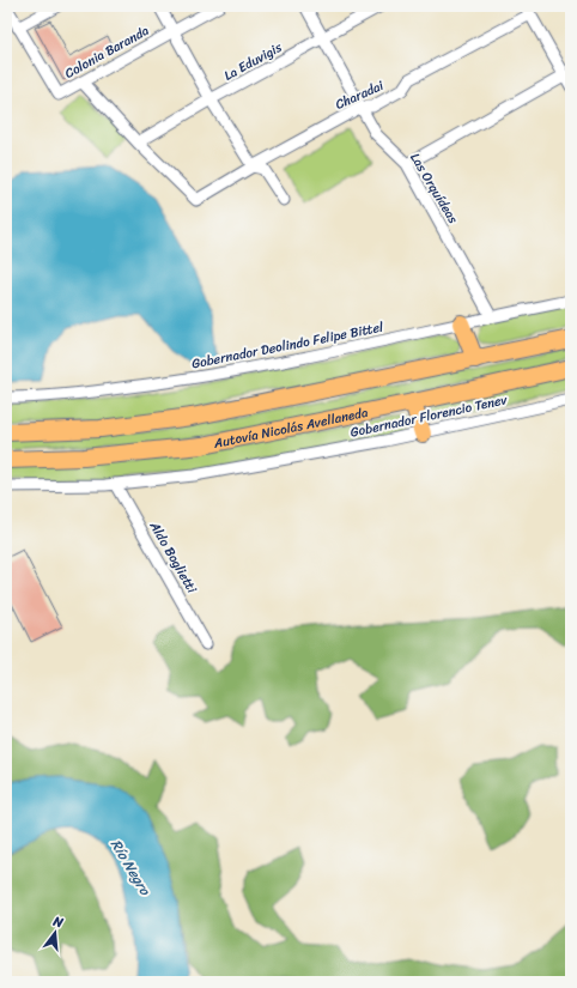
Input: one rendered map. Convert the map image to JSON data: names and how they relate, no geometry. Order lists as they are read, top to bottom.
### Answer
{
  "streets": {
    "highway": ["Autovía Nicolás Avellaneda"],
    "street": [
      "Colonia Baranda",
      "La Eduvigis",
      "Charadai",
      "Las Orquídeas",
      "Gobernador Deolindo Felipe Bittel",
      "Gobernador Florencio Tenev",
      "Aldo Boglietti"
    ]
  },
  "crossings": [
    ["La Eduvigis", "Charadai"],
    ["La Eduvigis", "Las Orquídeas"],
    ["Charadai", "Las Orquídeas"],
    ["Las Orquídeas", "Gobernador Deolindo Felipe Bittel"],
    ["Gobernador Florencio Tenev", "Aldo Boglietti"]
  ],
  "water": ["Río Negro"],
  "north": "top"
}
